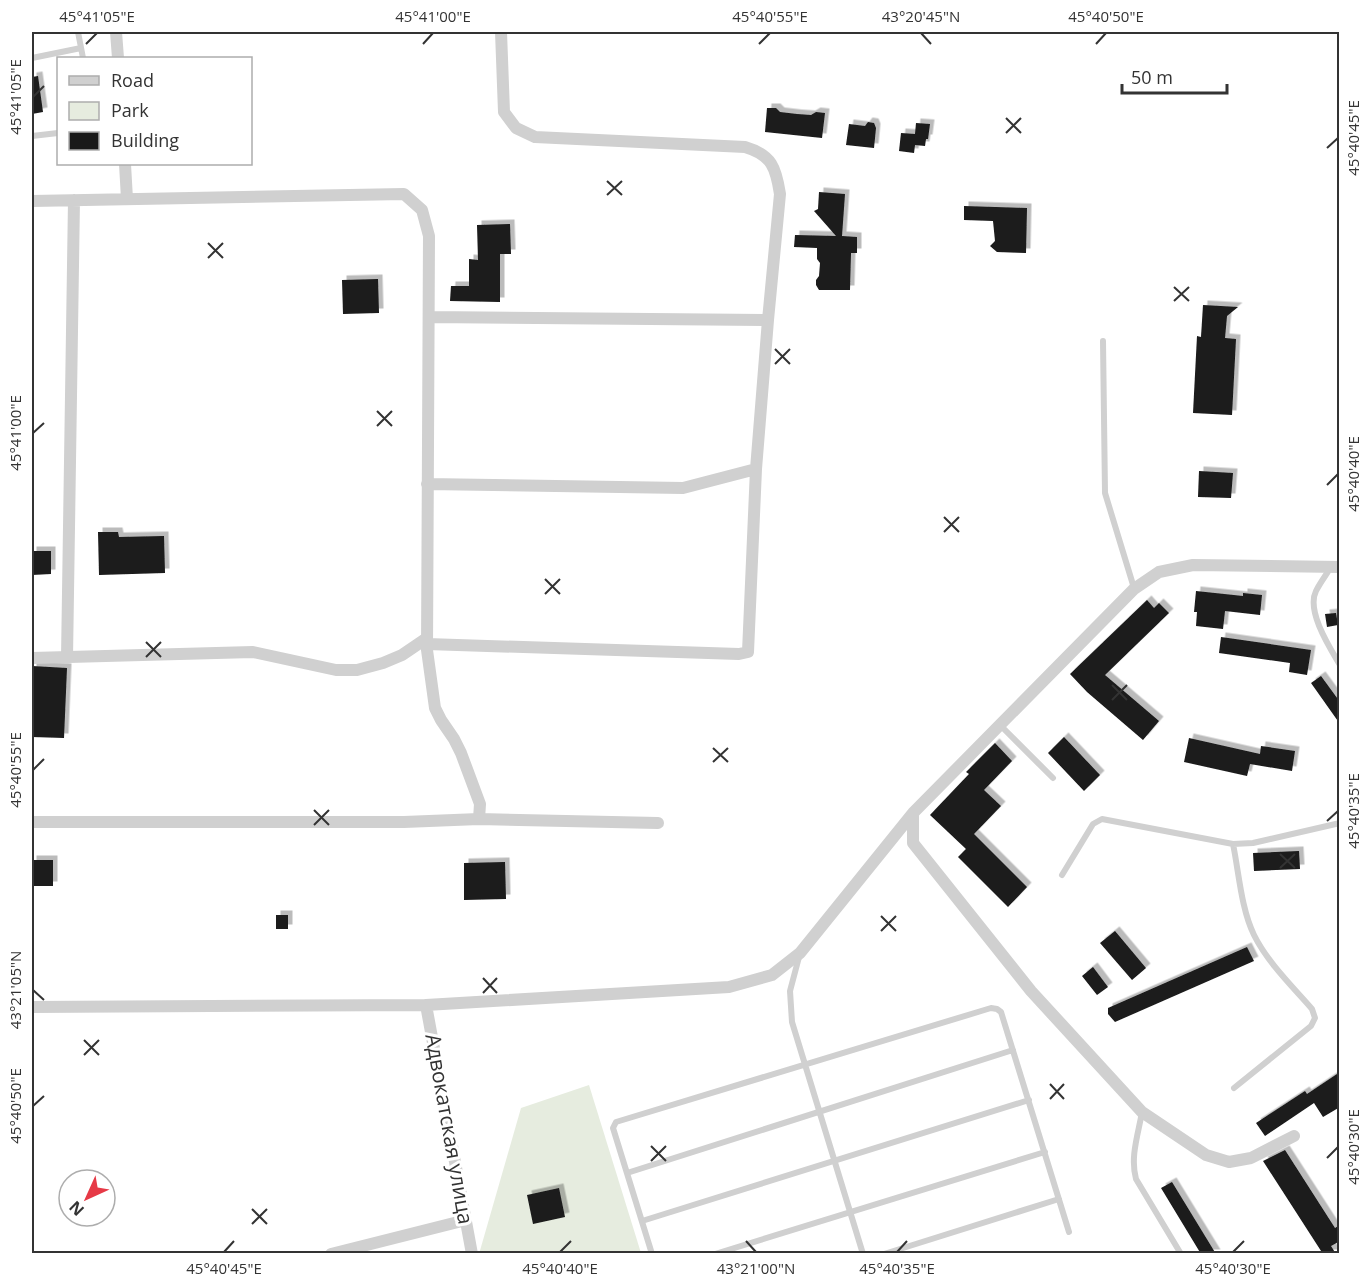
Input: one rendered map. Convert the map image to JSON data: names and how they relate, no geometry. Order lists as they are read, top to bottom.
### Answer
{
  "streets": {
    "street": ["Адвокатская улица"]
  },
  "legend": ["Road", "Park", "Building"],
  "scale_bar": "50 m",
  "north": "bottom left",
  "coordinates": [
    "45°41'05\"E",
    "45°41'00\"E",
    "45°40'55\"E",
    "43°20'45\"N",
    "45°40'50\"E",
    "45°40'45\"E",
    "45°40'40\"E",
    "45°40'35\"E",
    "43°21'05\"N",
    "45°40'30\"E",
    "43°21'00\"N"
  ]
}
